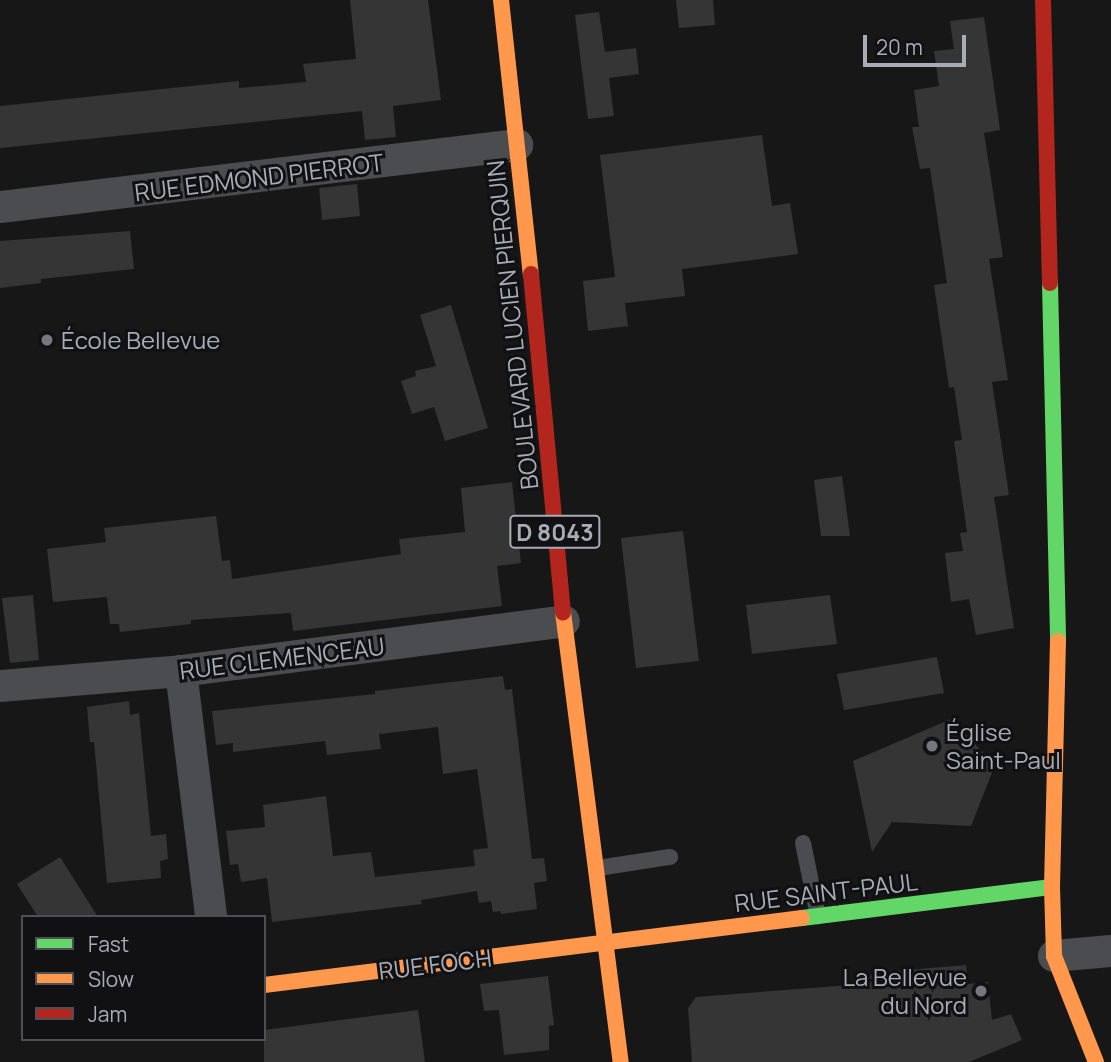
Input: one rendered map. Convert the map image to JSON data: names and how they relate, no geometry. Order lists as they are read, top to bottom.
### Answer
{
  "streets": {
    "street": [
      "RUE EDMOND PIERROT",
      "BOULEVARD LUCIEN PIERQUIN",
      "D 8043",
      "RUE CLEMENCEAU",
      "RUE SAINT-PAUL",
      "RUE FOCH"
    ]
  },
  "crossings": [
    ["RUE EDMOND PIERROT", "BOULEVARD LUCIEN PIERQUIN"],
    ["BOULEVARD LUCIEN PIERQUIN", "RUE CLEMENCEAU"],
    ["BOULEVARD LUCIEN PIERQUIN", "RUE SAINT-PAUL"],
    ["BOULEVARD LUCIEN PIERQUIN", "RUE FOCH"],
    ["RUE SAINT-PAUL", "RUE FOCH"]
  ],
  "places": ["École Bellevue", "Église Saint-Paul", "La Bellevue du Nord"],
  "legend": ["Fast", "Slow", "Jam"],
  "scale_bar": "20 m"
}
